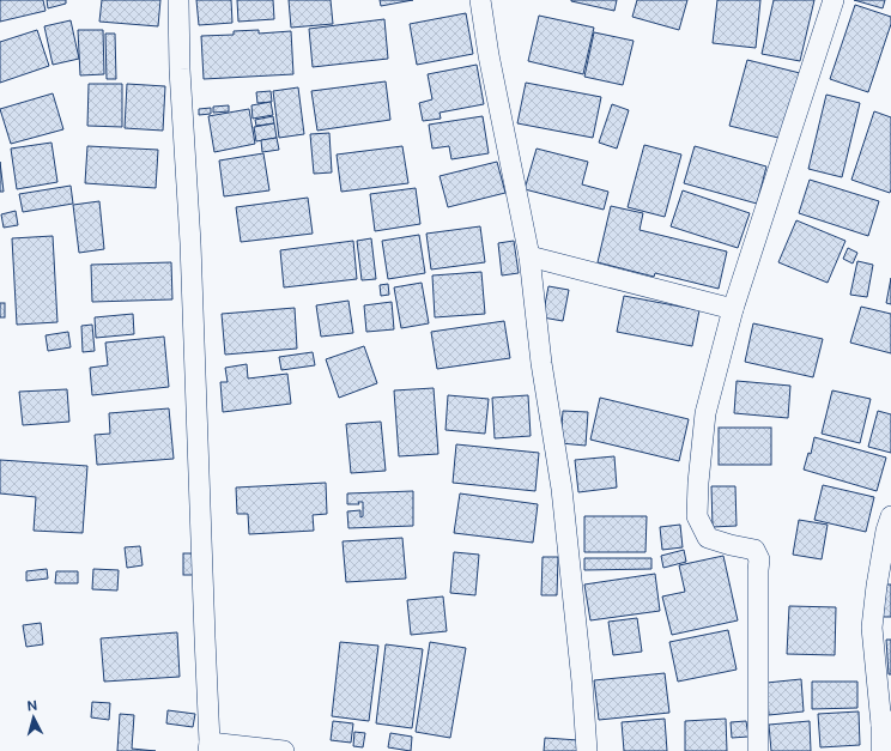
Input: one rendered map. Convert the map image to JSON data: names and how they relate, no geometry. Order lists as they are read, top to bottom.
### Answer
{
  "north": "top"
}
